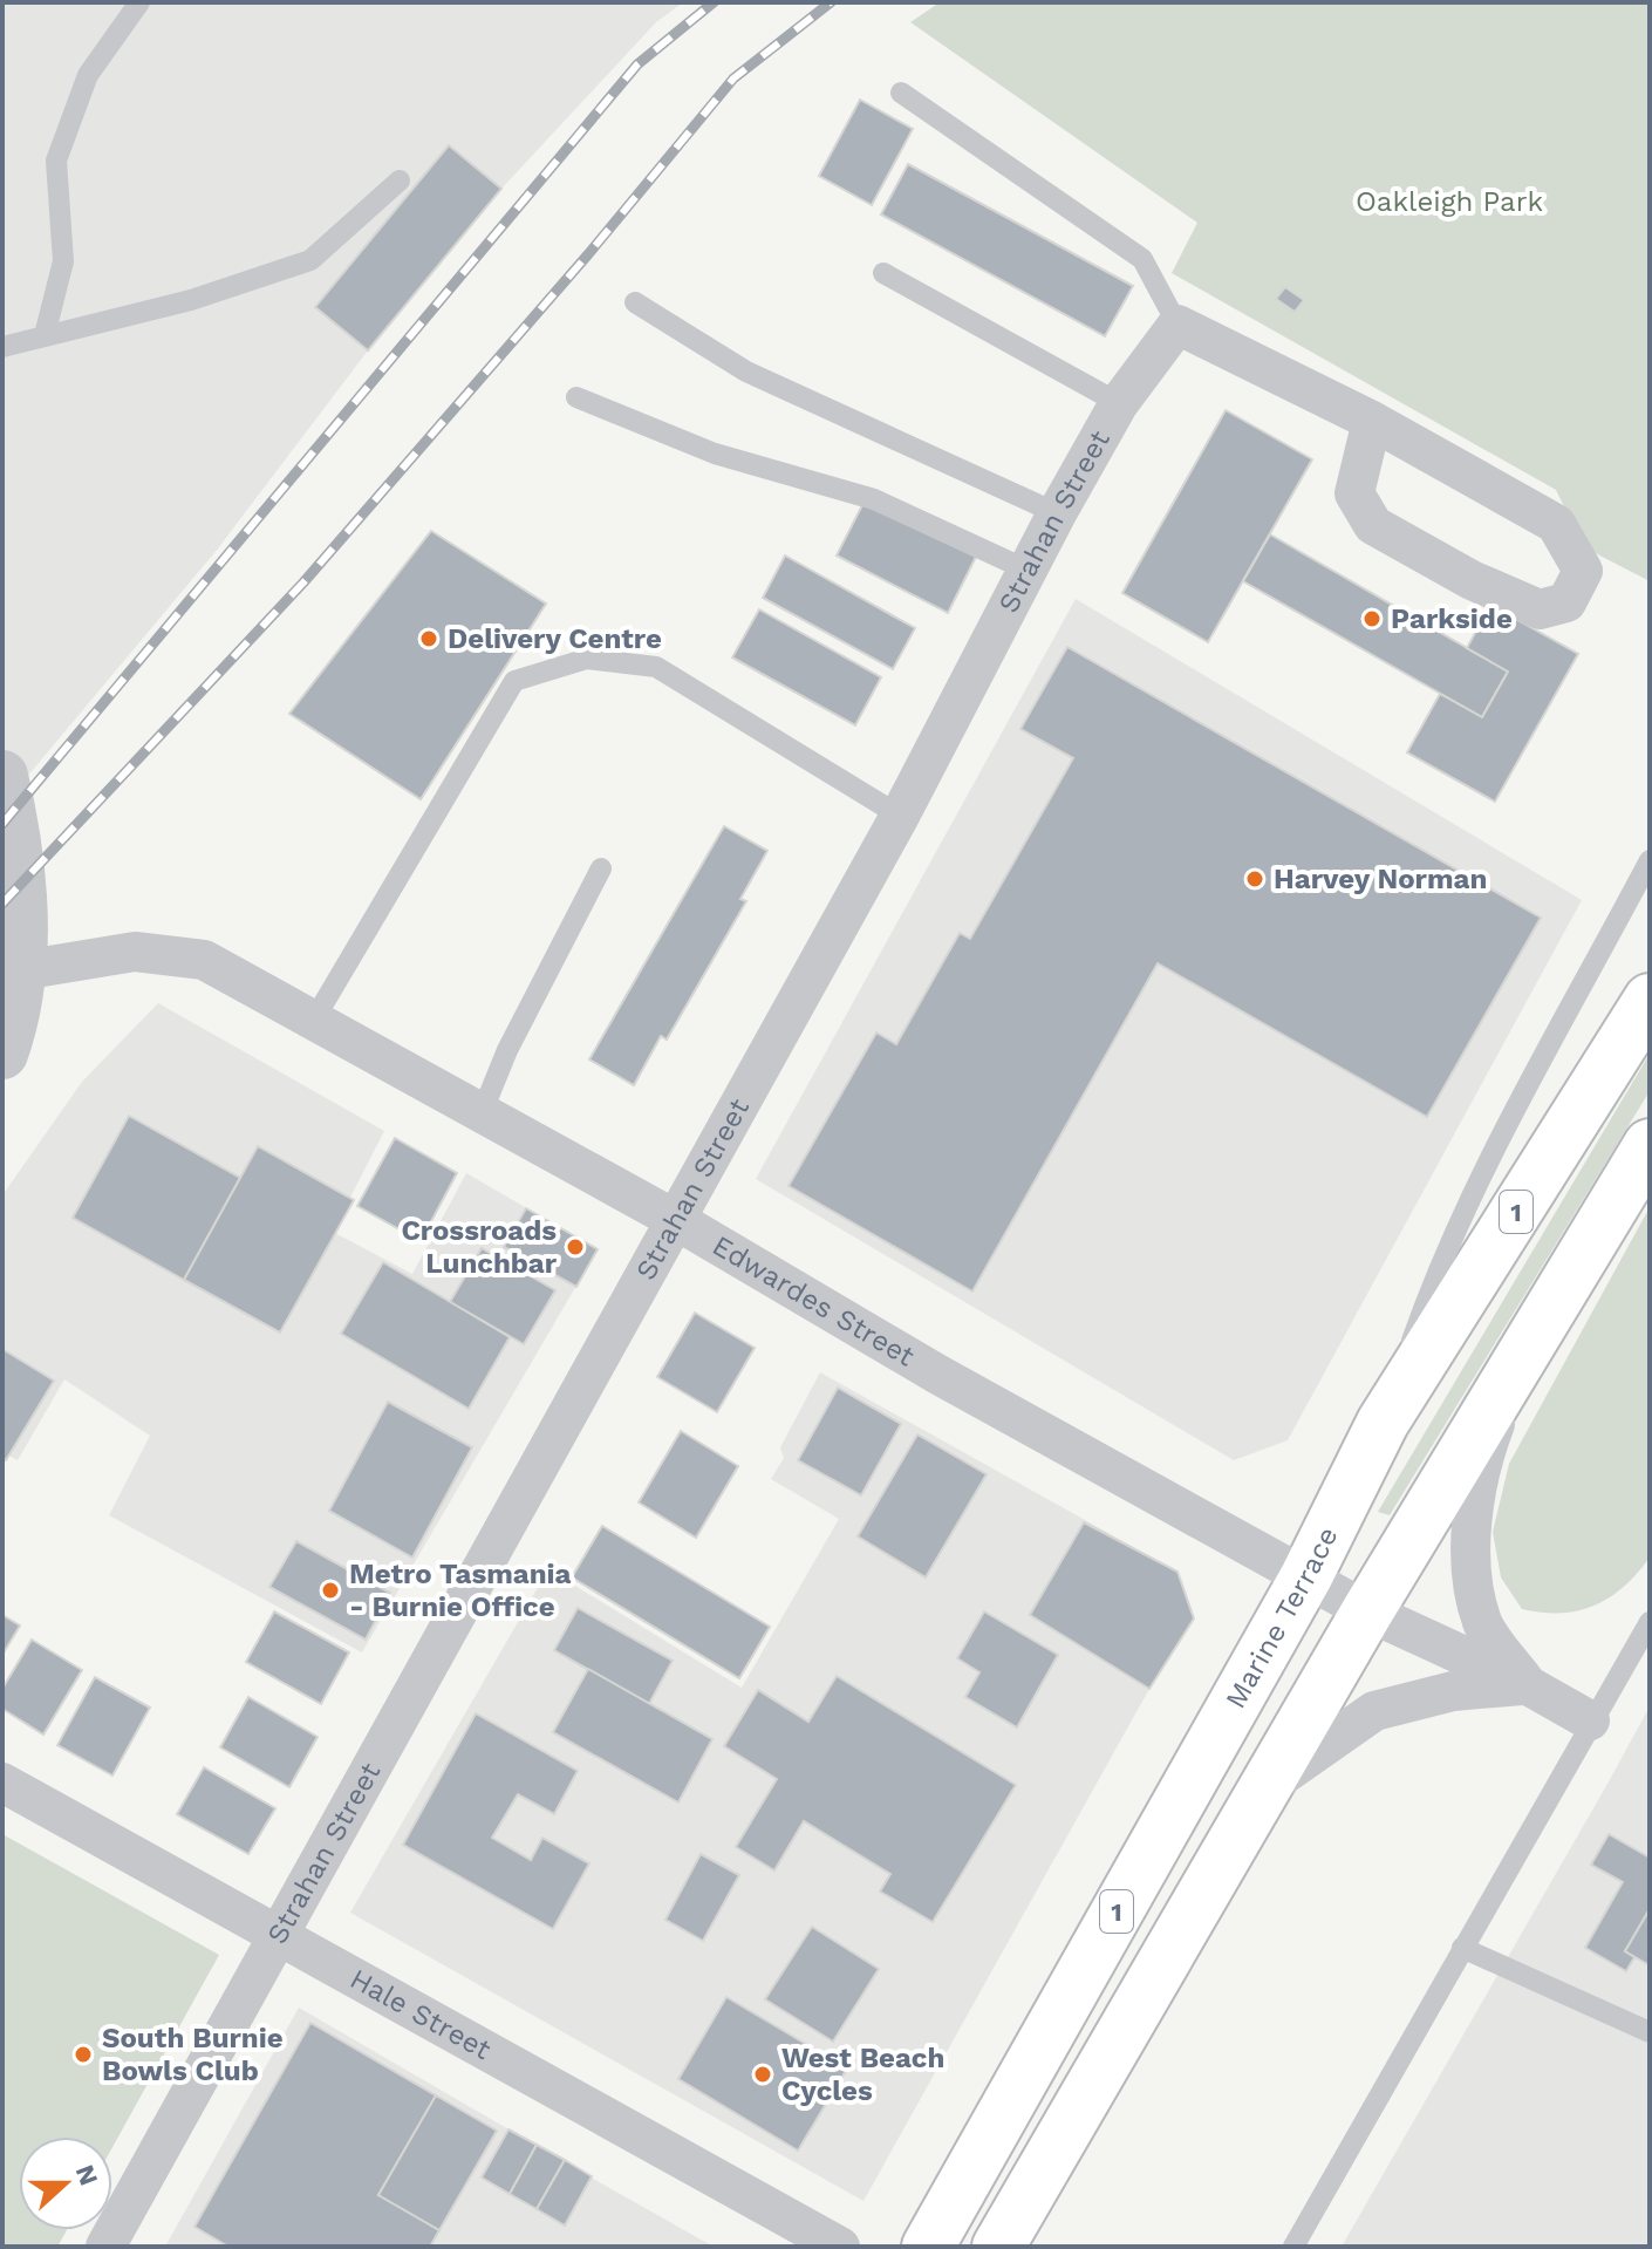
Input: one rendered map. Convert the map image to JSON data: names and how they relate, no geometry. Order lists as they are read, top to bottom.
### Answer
{
  "streets": {
    "highway": ["1", "Marine Terrace"],
    "street": ["Strahan Street", "Edwardes Street", "Hale Street"]
  },
  "crossings": [
    ["Strahan Street", "Edwardes Street"],
    ["Strahan Street", "Hale Street"],
    ["1", "Edwardes Street"],
    ["Edwardes Street", "Marine Terrace"]
  ],
  "parks": ["Oakleigh Park"],
  "places": [
    "Parkside",
    "Delivery Centre",
    "Harvey Norman",
    "Crossroads Lunchbar",
    "Metro Tasmania - Burnie Office",
    "South Burnie Bowls Club",
    "West Beach Cycles"
  ],
  "north": "right"
}
